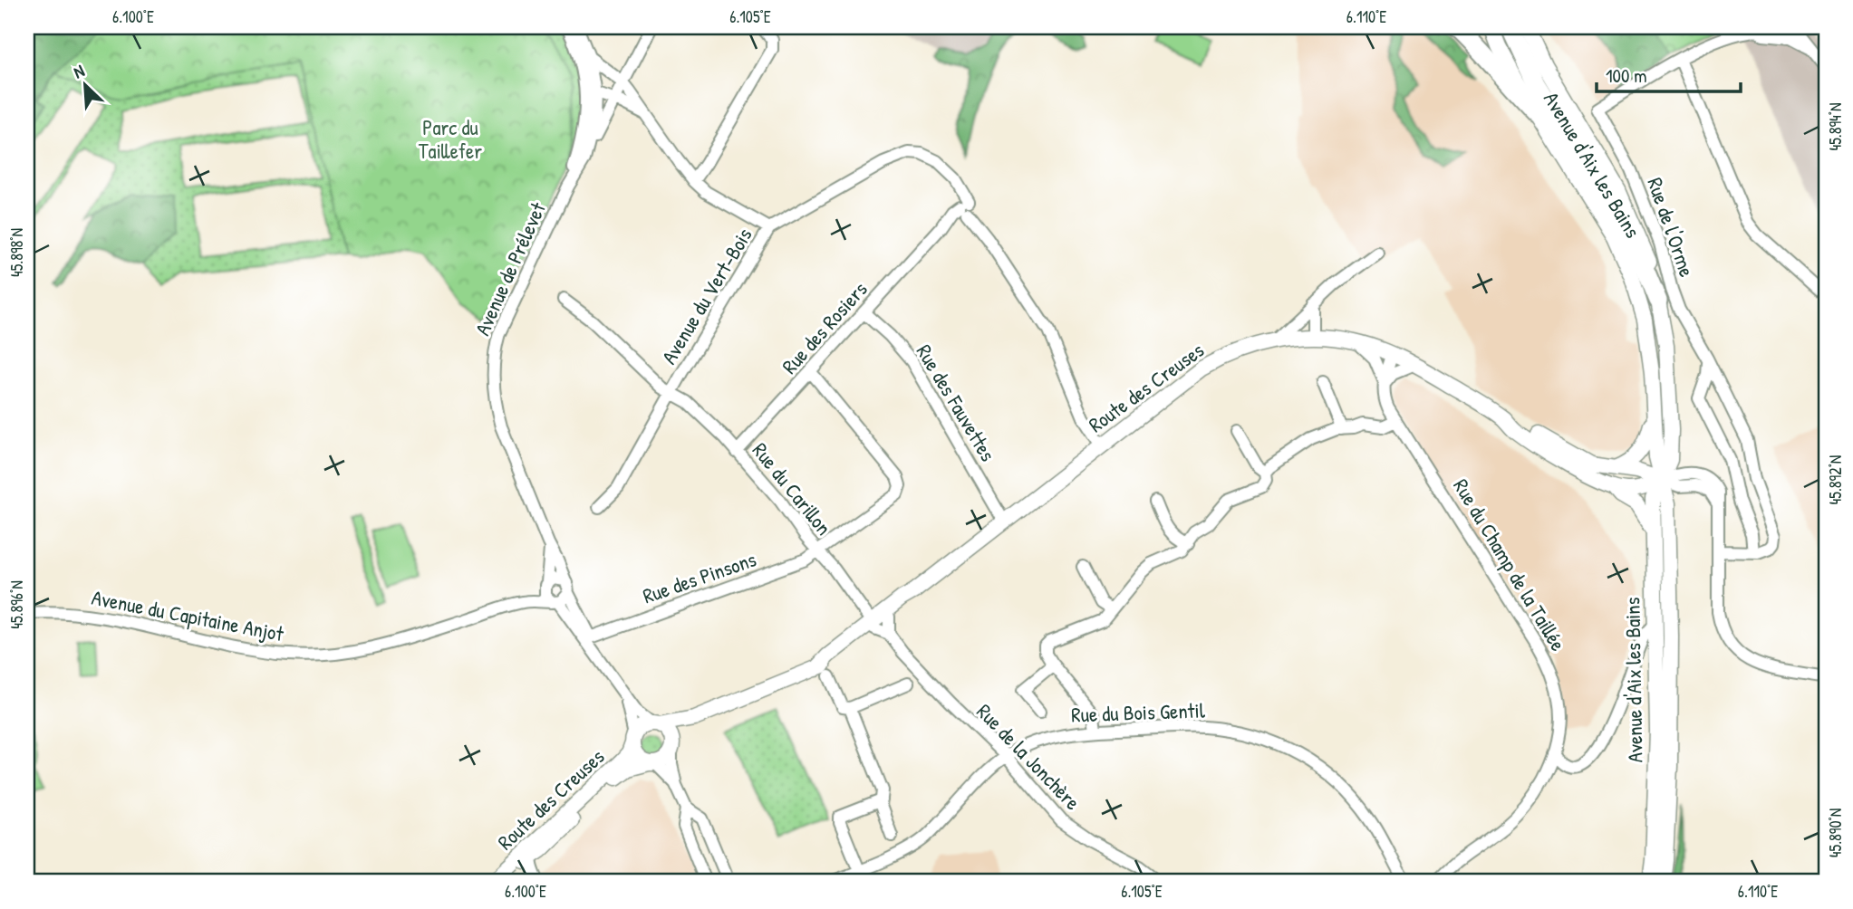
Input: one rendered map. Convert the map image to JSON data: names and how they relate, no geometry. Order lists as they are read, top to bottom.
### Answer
{
  "streets": {
    "main road": ["Avenue d'Aix les Bains", "Route des Creuses"],
    "street": [
      "Rue de l'Orme",
      "Avenue de Prélevet",
      "Avenue du Vert-Bois",
      "Rue des Rosiers",
      "Rue des Fauvettes",
      "Rue du Carillon",
      "Rue du Champ de la Taillée",
      "Rue des Pinsons",
      "Avenue du Capitaine Anjot",
      "Rue du Bois Gentil",
      "Rue de la Jonchère"
    ]
  },
  "crossings": [
    ["Avenue d'Aix les Bains", "Route des Creuses"],
    ["Avenue de Prélevet", "Route des Creuses"],
    ["Avenue de Prélevet", "Rue des Pinsons"],
    ["Avenue de Prélevet", "Avenue du Capitaine Anjot"],
    ["Avenue du Vert-Bois", "Rue des Rosiers"],
    ["Avenue du Vert-Bois", "Route des Creuses"],
    ["Avenue du Vert-Bois", "Rue du Carillon"],
    ["Rue des Rosiers", "Rue des Fauvettes"],
    ["Rue des Rosiers", "Rue du Carillon"],
    ["Rue des Rosiers", "Rue des Pinsons"],
    ["Route des Creuses", "Rue des Fauvettes"],
    ["Route des Creuses", "Rue du Carillon"],
    ["Route des Creuses", "Rue du Champ de la Taillée"],
    ["Rue du Carillon", "Rue des Pinsons"],
    ["Rue du Bois Gentil", "Rue de la Jonchère"]
  ],
  "parks": ["Parc du Taillefer"],
  "scale_bar": "100 m",
  "north": "top left",
  "coordinates": [
    "6.100°E",
    "6.105°E",
    "6.110°E",
    "45.894°N",
    "45.898°N",
    "45.892°N",
    "45.896°N",
    "45.890°N"
  ]
}
